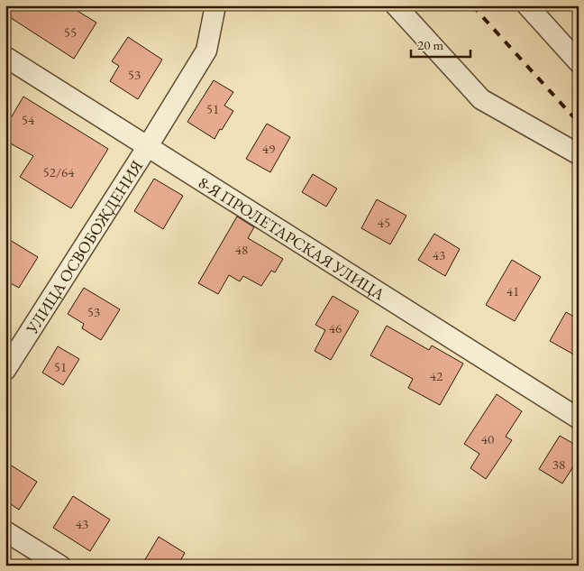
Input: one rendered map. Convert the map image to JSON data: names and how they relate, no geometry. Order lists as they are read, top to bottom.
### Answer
{
  "streets": {
    "street": ["8-Я ПРОЛЕТАРСКАЯ УЛИЦА", "УЛИЦА ОСВОБОЖДЕНИЯ"]
  },
  "crossings": [
    ["8-Я ПРОЛЕТАРСКАЯ УЛИЦА", "УЛИЦА ОСВОБОЖДЕНИЯ"]
  ],
  "house_numbers": [
    "55",
    "53",
    "51",
    "54",
    "49",
    "52/64",
    "45",
    "48",
    "43",
    "41",
    "53",
    "46",
    "51",
    "42",
    "40",
    "38",
    "43"
  ],
  "scale_bar": "20 m"
}
